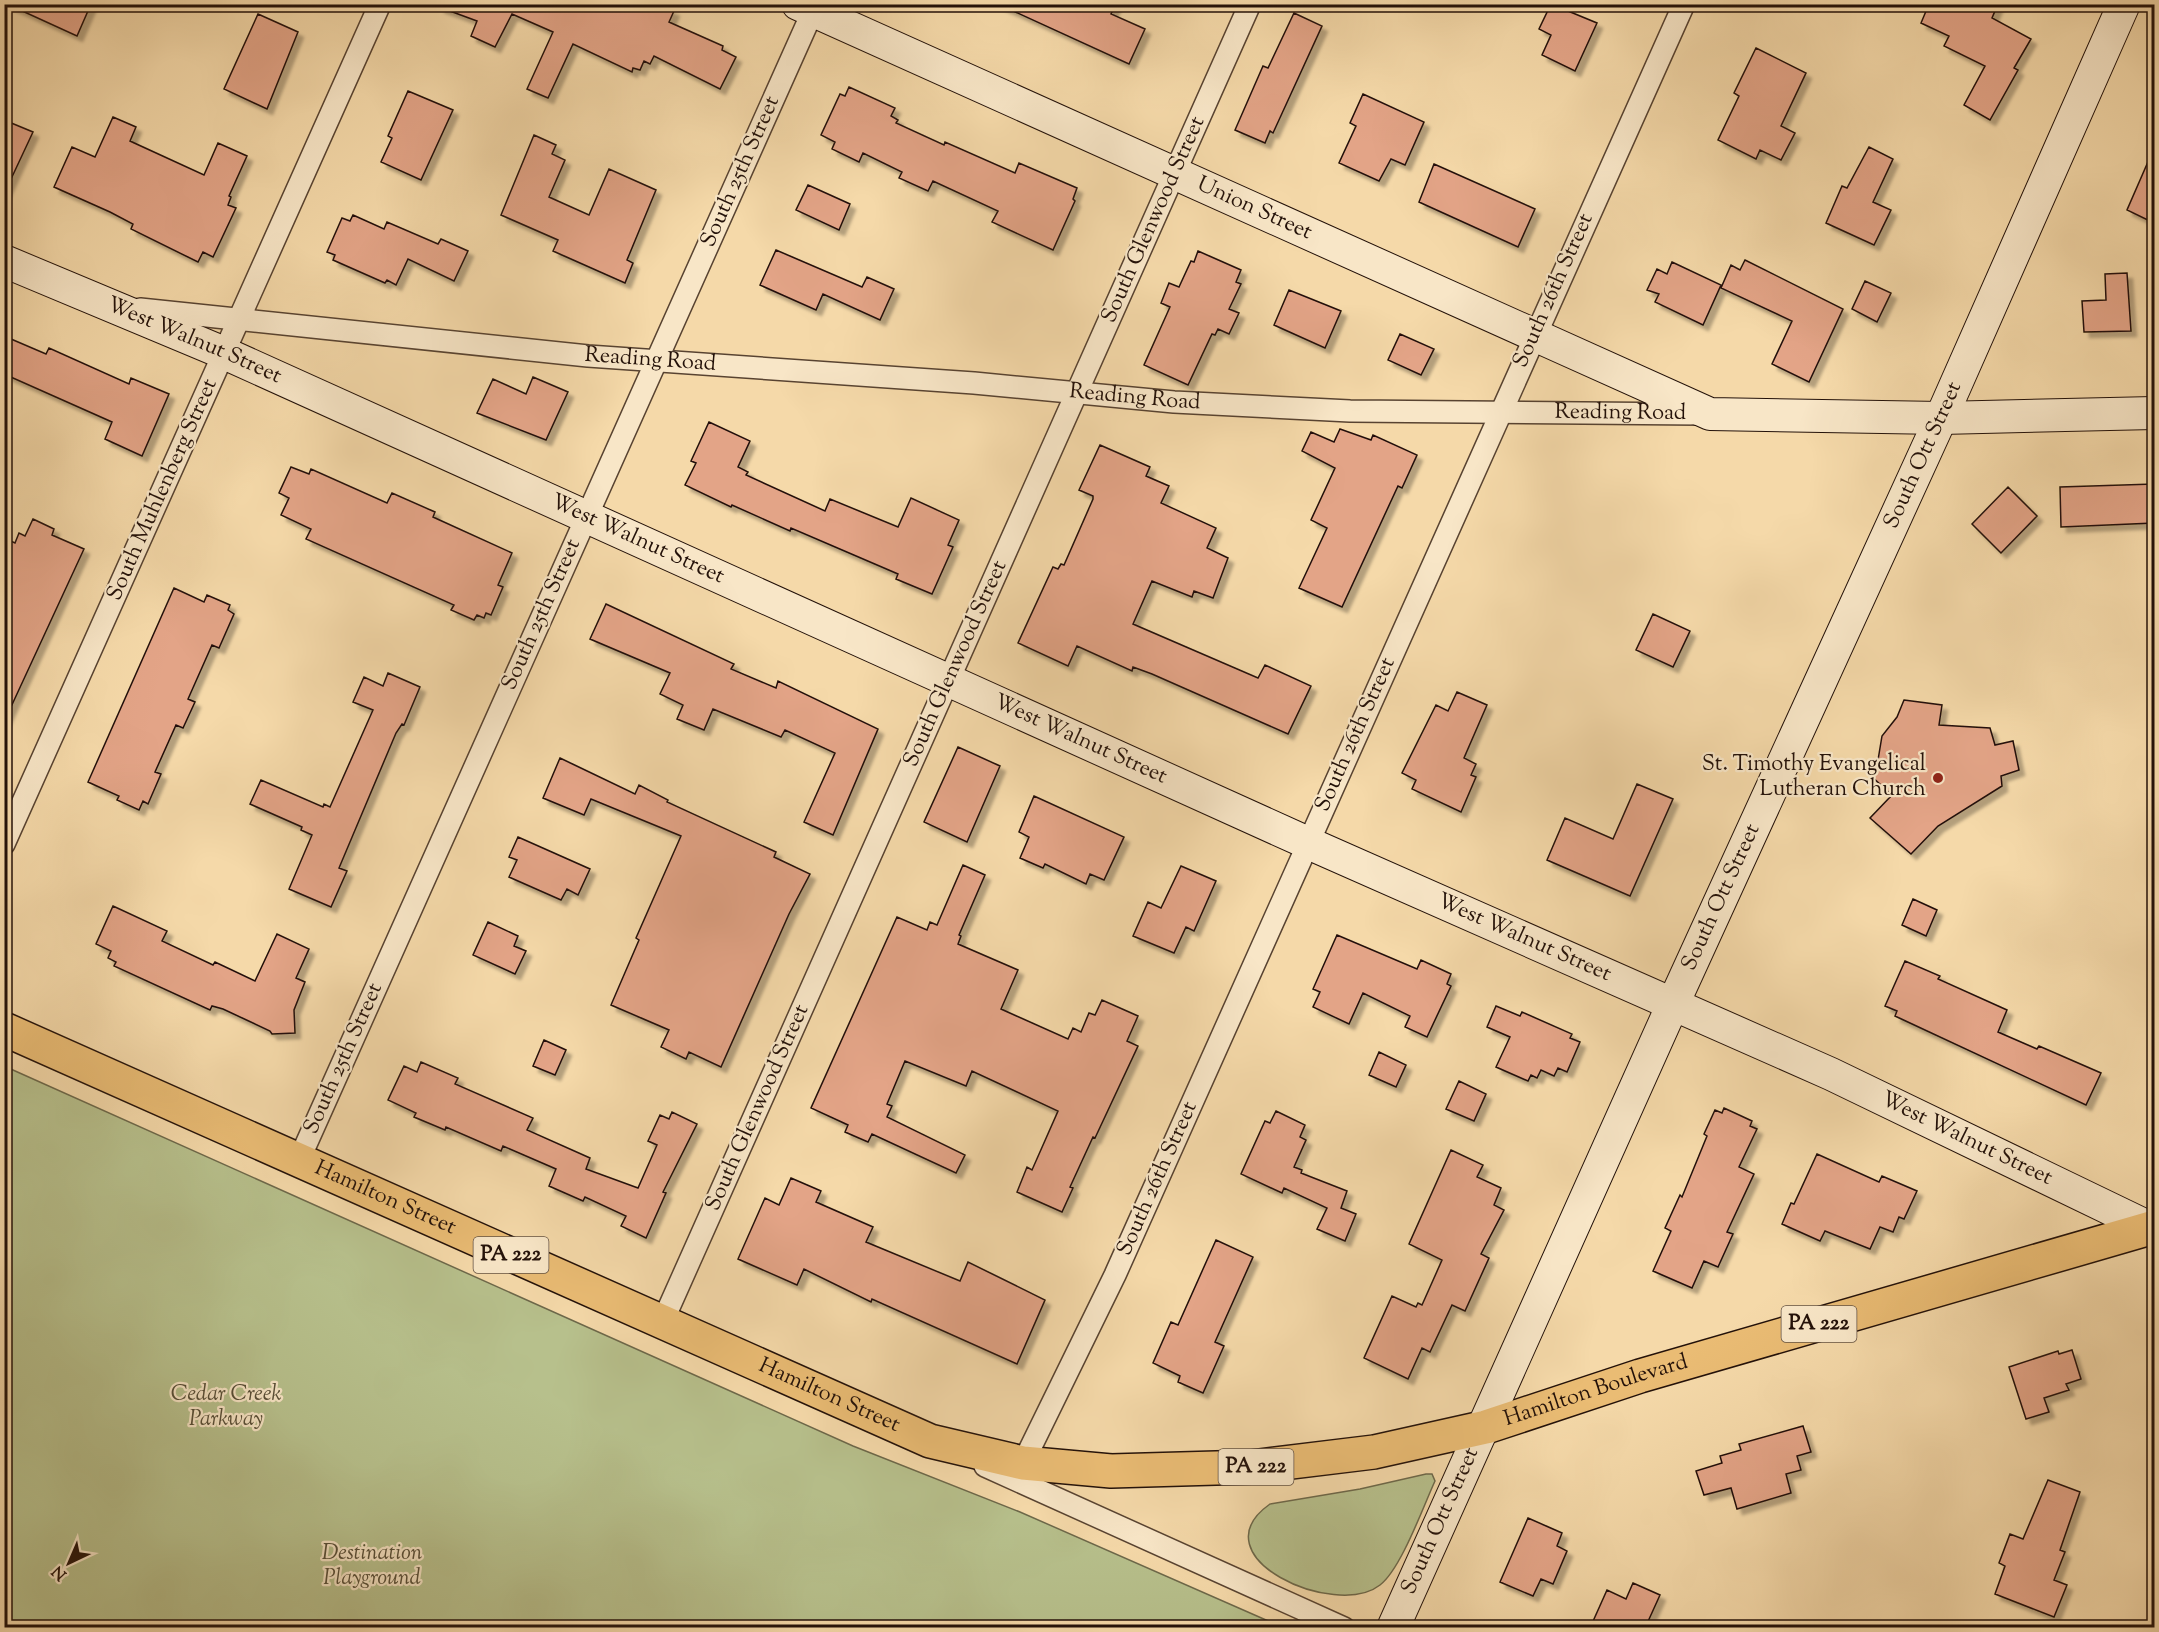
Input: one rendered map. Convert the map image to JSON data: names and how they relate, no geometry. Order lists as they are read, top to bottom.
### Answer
{
  "streets": {
    "main road": ["Hamilton Street", "PA 222", "Hamilton Boulevard"],
    "street": [
      "South 25th Street",
      "Union Street",
      "South Glenwood Street",
      "South 26th Street",
      "West Walnut Street",
      "Reading Road",
      "South Ott Street",
      "South Muhlenberg Street"
    ]
  },
  "crossings": [
    ["South 25th Street", "Union Street"],
    ["South 25th Street", "West Walnut Street"],
    ["South 25th Street", "Reading Road"],
    ["South 25th Street", "Hamilton Street"],
    ["Union Street", "South Glenwood Street"],
    ["Union Street", "South 26th Street"],
    ["Union Street", "Reading Road"],
    ["South Glenwood Street", "West Walnut Street"],
    ["South Glenwood Street", "Reading Road"],
    ["South Glenwood Street", "Hamilton Street"],
    ["South 26th Street", "West Walnut Street"],
    ["South 26th Street", "Reading Road"],
    ["South 26th Street", "Hamilton Street"],
    ["South 26th Street", "Hamilton Boulevard"],
    ["West Walnut Street", "Reading Road"],
    ["West Walnut Street", "South Ott Street"],
    ["West Walnut Street", "South Muhlenberg Street"],
    ["West Walnut Street", "Hamilton Boulevard"],
    ["Reading Road", "South Ott Street"],
    ["Reading Road", "South Muhlenberg Street"],
    ["South Ott Street", "Hamilton Boulevard"],
    ["Hamilton Street", "Hamilton Boulevard"]
  ],
  "parks": ["Cedar Creek Parkway", "Destination Playground"],
  "places": ["St. Timothy Evangelical Lutheran Church"],
  "north": "bottom left"
}
